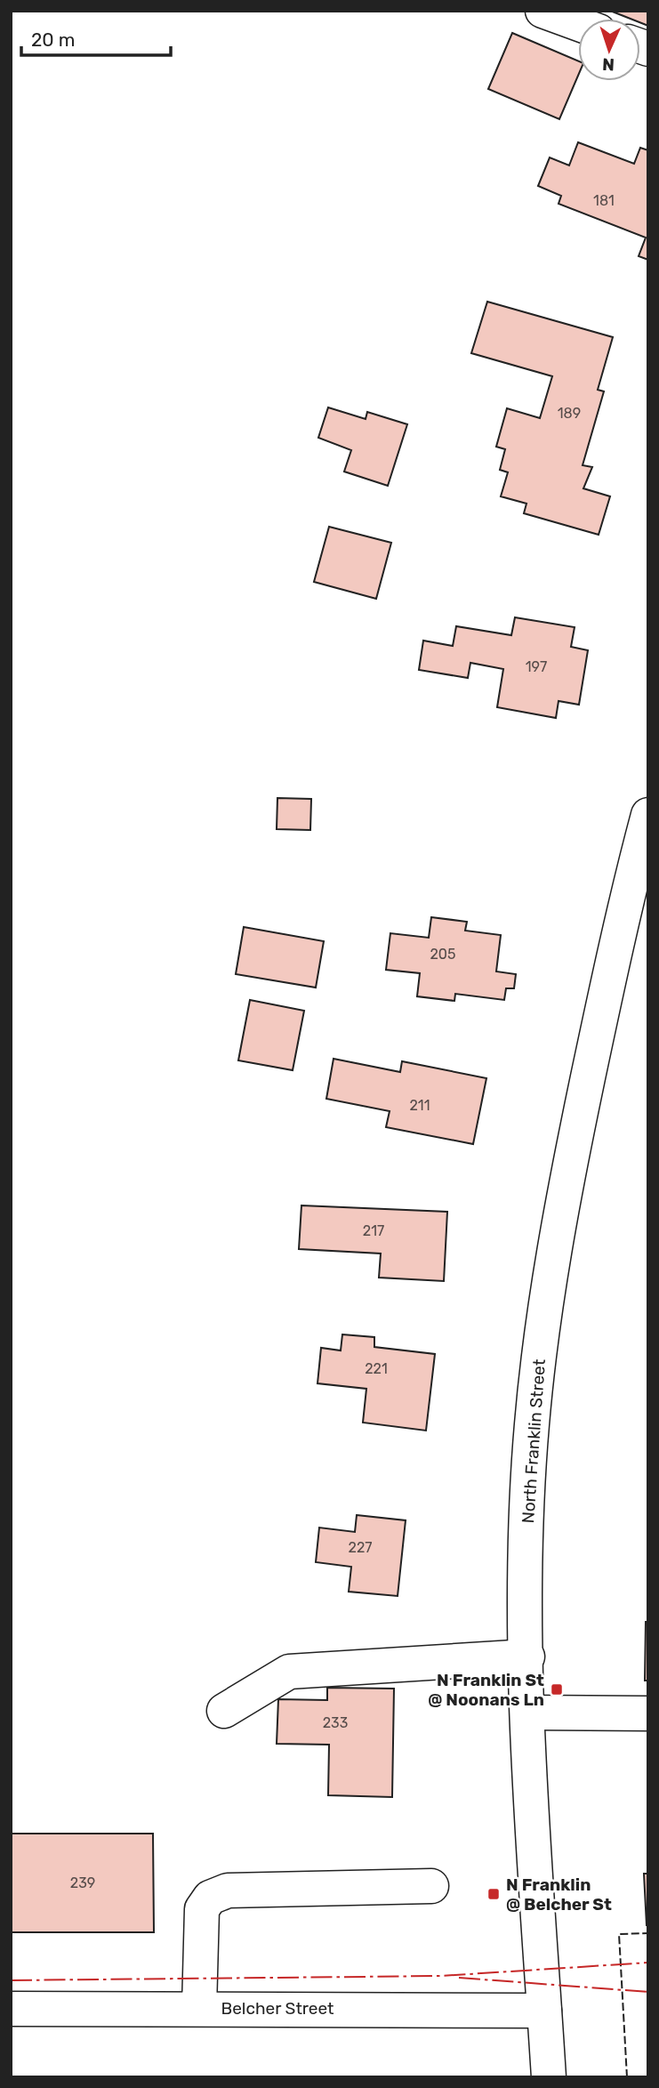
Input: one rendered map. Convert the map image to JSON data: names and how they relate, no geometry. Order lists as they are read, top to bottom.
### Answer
{
  "streets": {
    "main road": ["North Franklin Street", "Belcher Street"]
  },
  "crossings": [
    ["North Franklin Street", "Belcher Street"]
  ],
  "places": {
    "transit": ["N Franklin St @ Noonans Ln", "N Franklin @ Belcher St"]
  },
  "house_numbers": [
    "181",
    "189",
    "197",
    "205",
    "211",
    "217",
    "221",
    "227",
    "233",
    "239"
  ],
  "scale_bar": "20 m",
  "north": "bottom"
}
